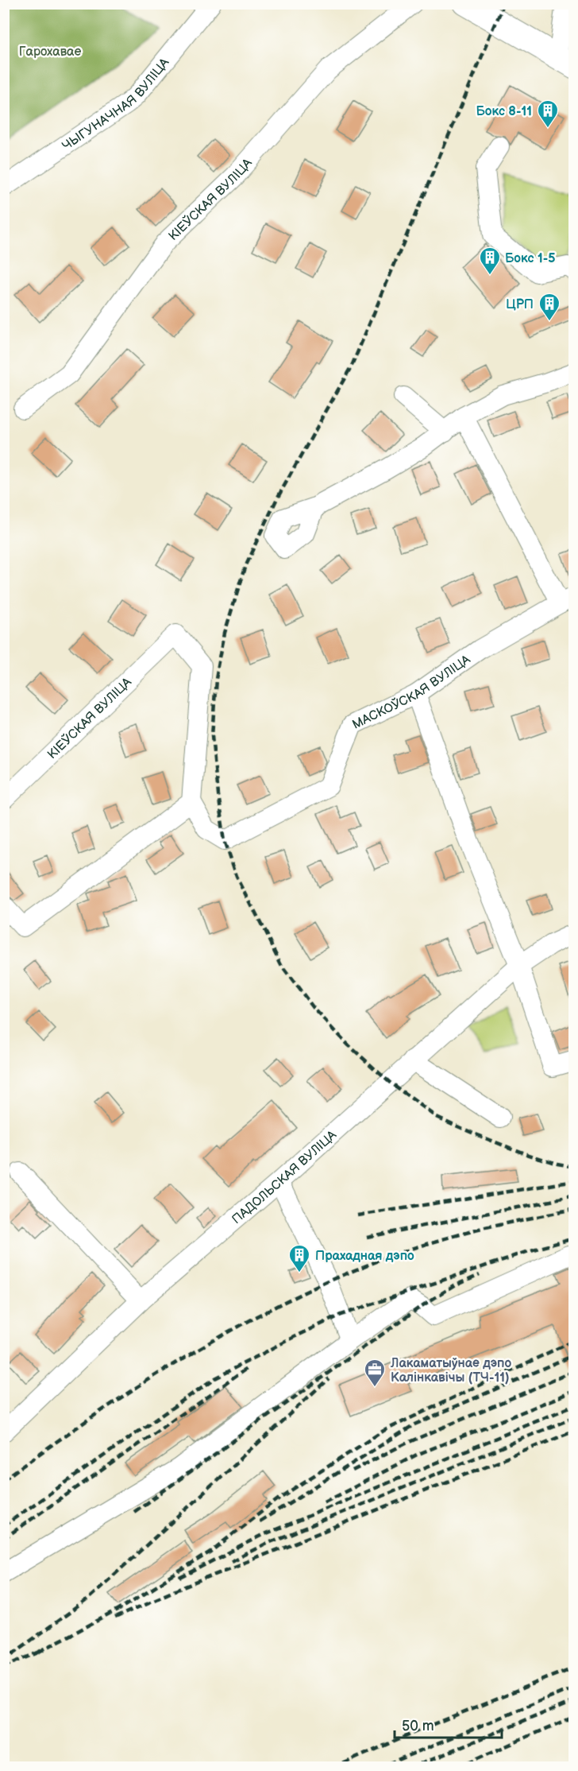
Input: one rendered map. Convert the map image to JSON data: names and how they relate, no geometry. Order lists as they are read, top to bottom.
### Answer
{
  "streets": {
    "street": [
      "ЧЫГУНАЧНАЯ ВУЛІЦА",
      "КІЕЎСКАЯ ВУЛІЦА",
      "МАСКОЎСКАЯ ВУЛІЦА",
      "ПАДОЛЬСКАЯ ВУЛІЦА"
    ]
  },
  "crossings": [
    ["КІЕЎСКАЯ ВУЛІЦА", "МАСКОЎСКАЯ ВУЛІЦА"]
  ],
  "parks": ["Гарохавае"],
  "places": {
    "building": [
      "Бокс 8-11",
      "Бокс 1-5",
      "ЦРП",
      "Прахадная дэпо"
    ],
    "office": ["Лакаматыўнае дэпо Калінкавічы (ТЧ-11)"]
  },
  "scale_bar": "50 m"
}
